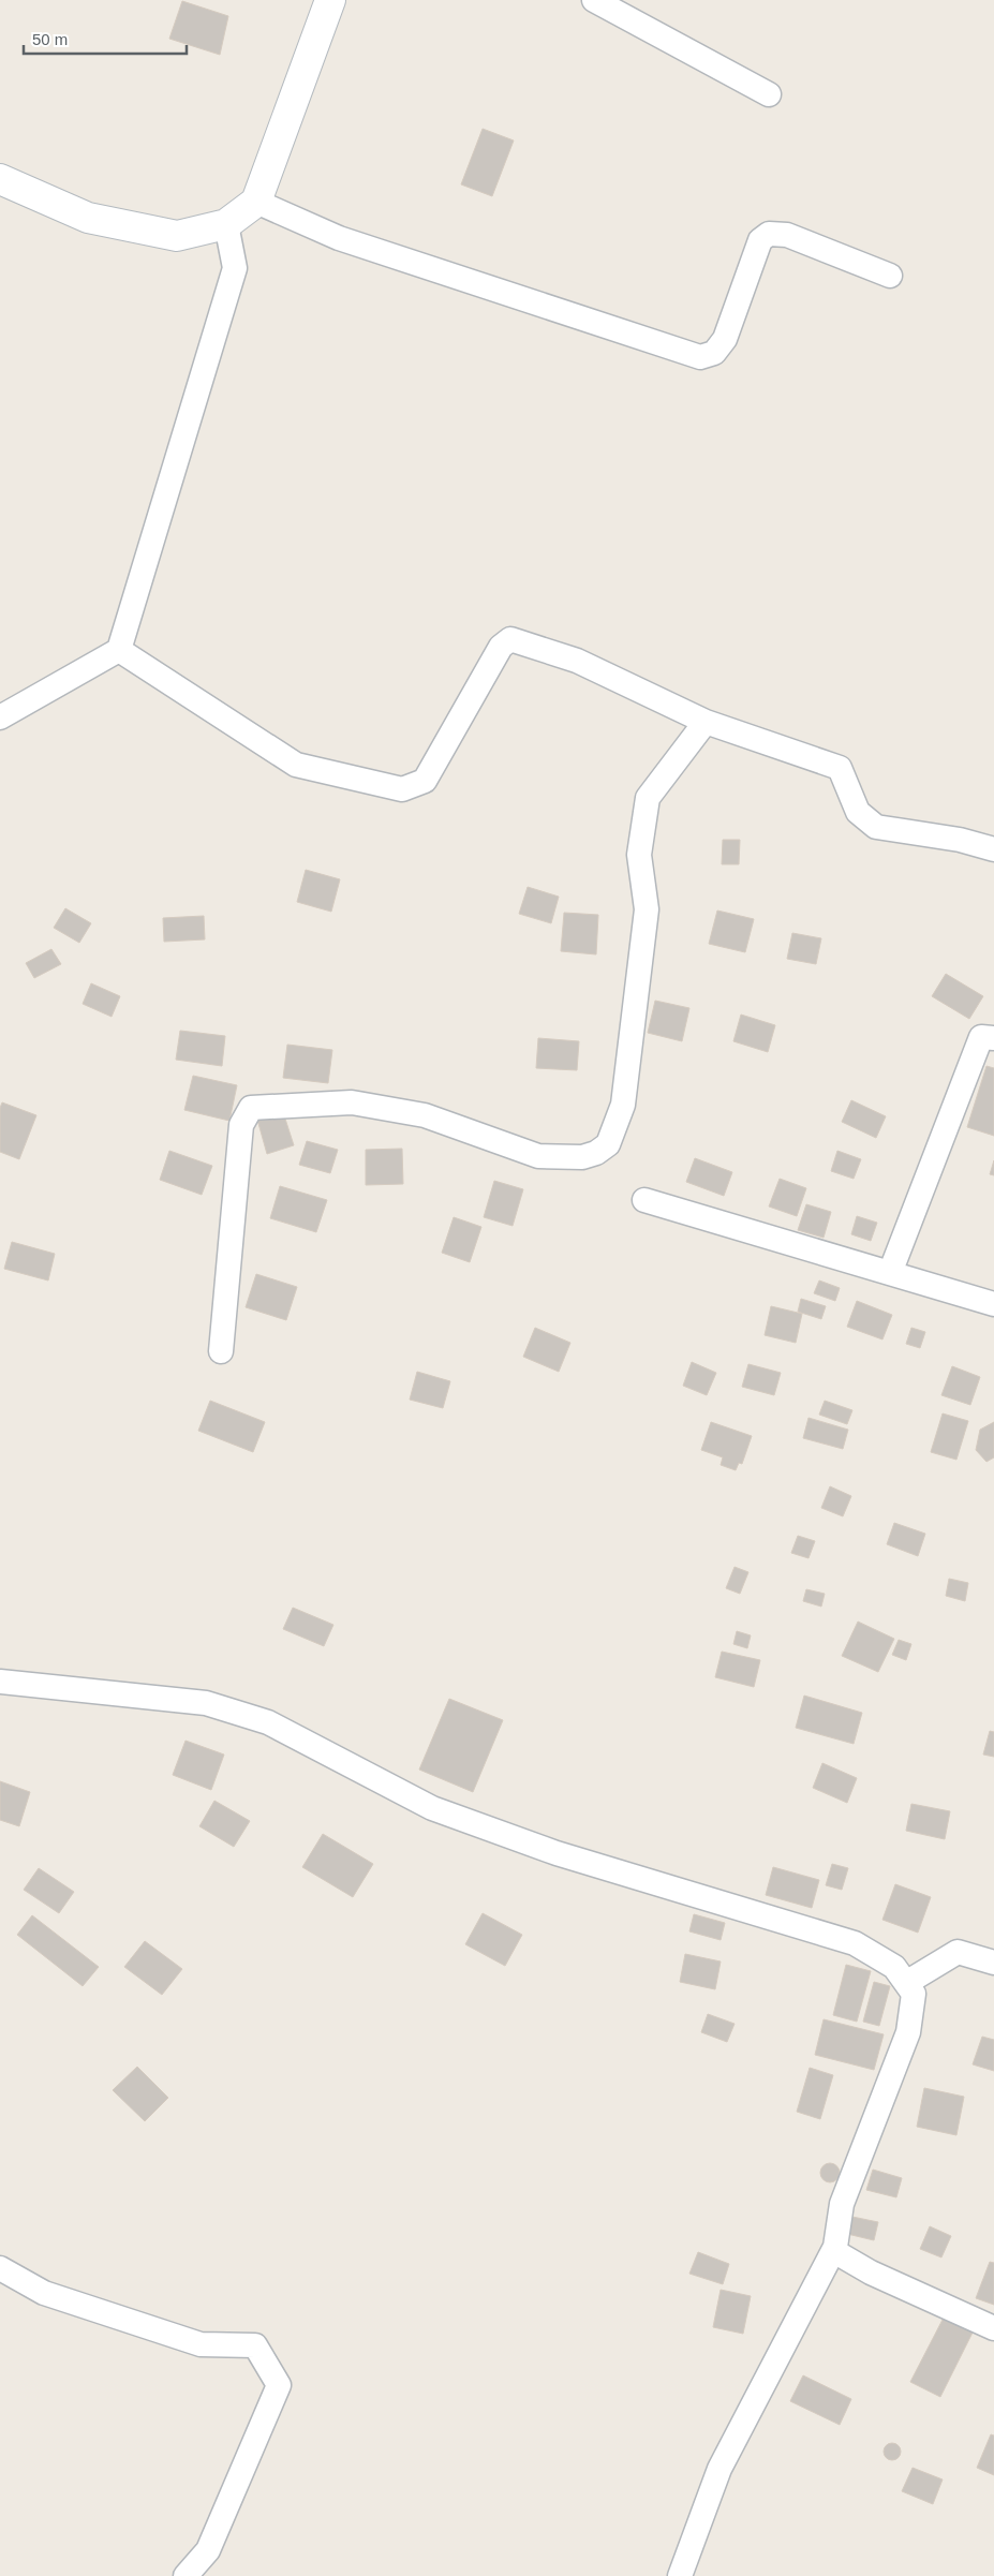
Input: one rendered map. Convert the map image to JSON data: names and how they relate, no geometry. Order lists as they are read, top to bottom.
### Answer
{
  "scale_bar": "50 m"
}
